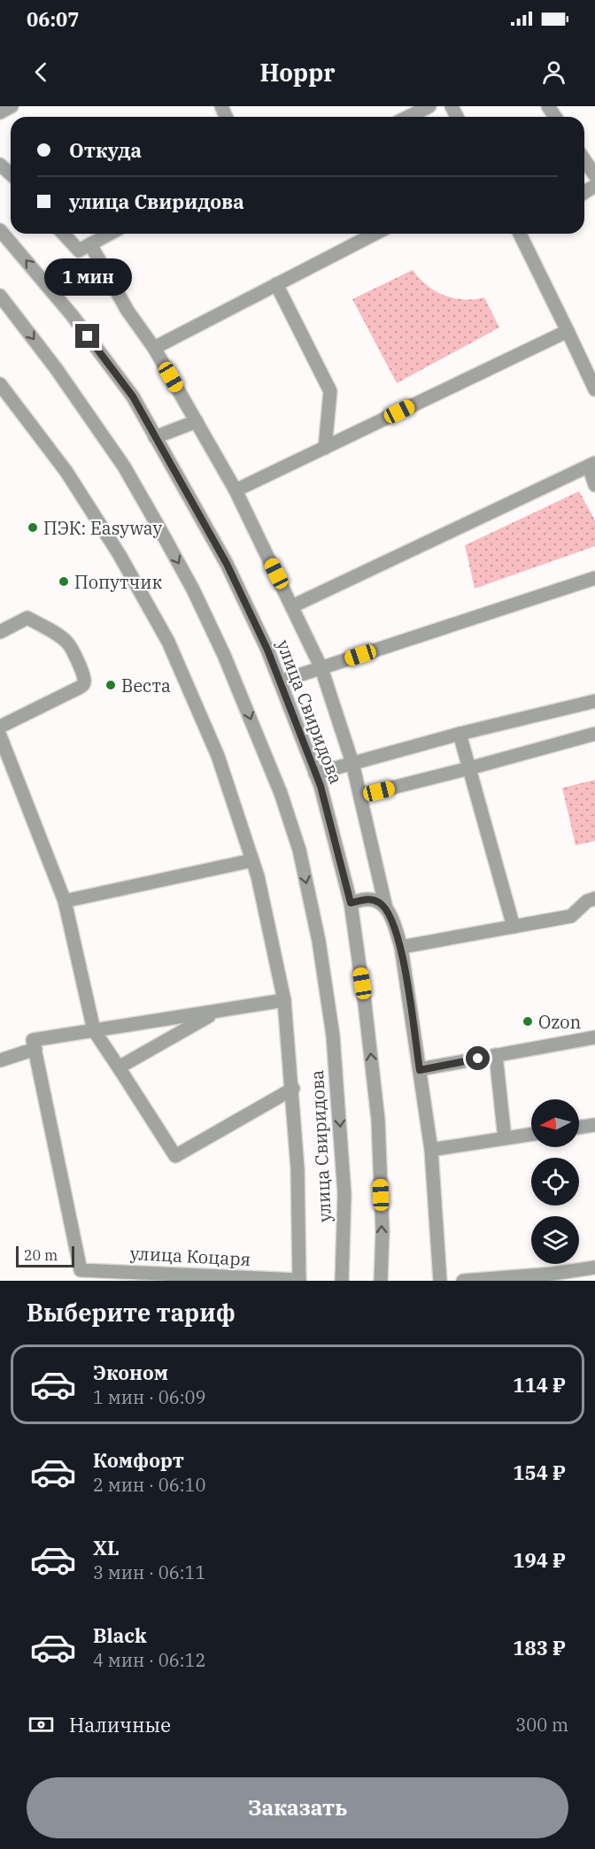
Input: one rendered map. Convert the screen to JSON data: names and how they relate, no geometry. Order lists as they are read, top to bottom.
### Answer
{
  "streets": {
    "street": ["улица Свиридова", "улица Коцаря"]
  },
  "crossings": [
    ["улица Свиридова", "улица Коцаря"]
  ],
  "places": [
    "ПЭК: Easyway",
    "Попутчик",
    "Веста",
    "Ozon"
  ],
  "scale_bar": "20 m",
  "north": "left",
  "page": {
    "status": "06:07",
    "header": "Hoppr",
    "banner": ["Откуда", "улица Свиридова"],
    "bubble": "1 мин",
    "scale": "20 m",
    "heading": "Выберите тариф",
    "list": [
      {
        "name": "Эконом",
        "note": "1 мин · 06:09",
        "value": "114 ₽"
      },
      {
        "name": "Комфорт",
        "note": "2 мин · 06:10",
        "value": "154 ₽"
      },
      {
        "name": "XL",
        "note": "3 мин · 06:11",
        "value": "194 ₽"
      },
      {
        "name": "Black",
        "note": "4 мин · 06:12",
        "value": "183 ₽"
      }
    ],
    "pay": ["Наличные", "300 m"],
    "buttons": "Заказать"
  }
}
